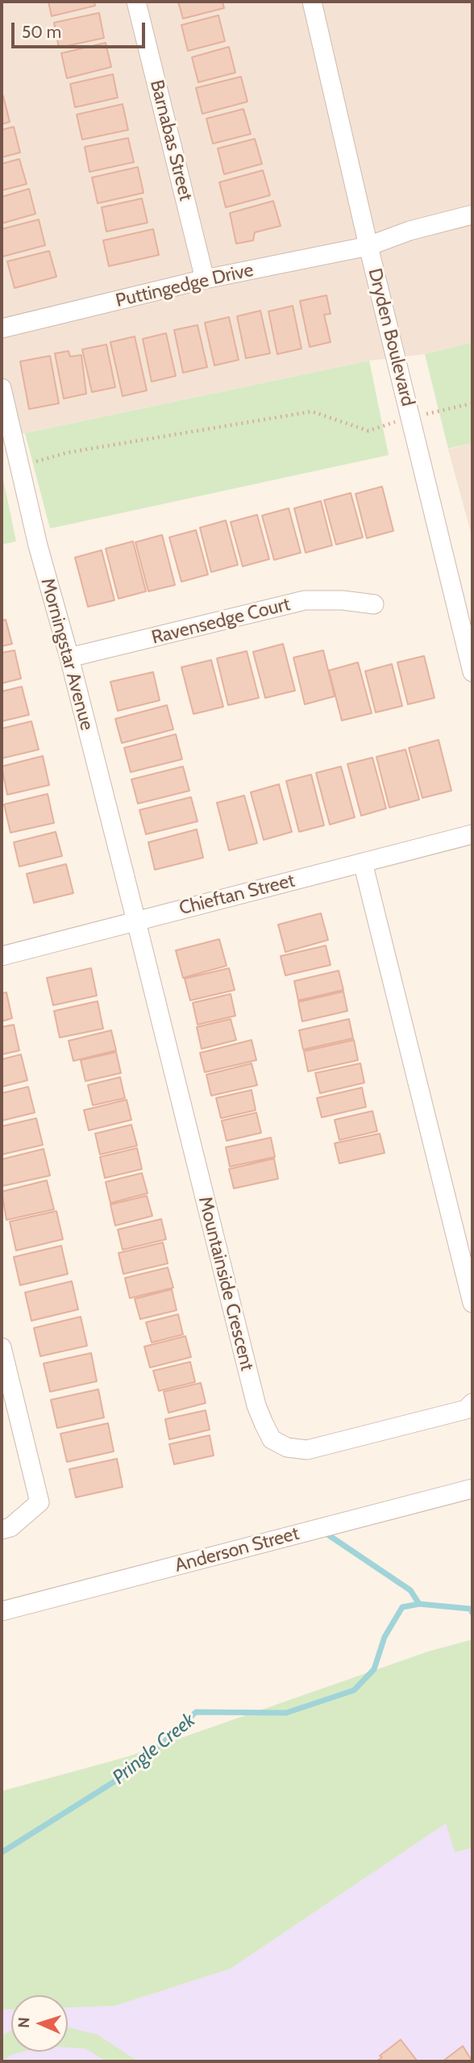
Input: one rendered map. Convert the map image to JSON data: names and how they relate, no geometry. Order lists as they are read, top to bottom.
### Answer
{
  "streets": {
    "street": [
      "Barnabas Street",
      "Puttingedge Drive",
      "Dryden Boulevard",
      "Ravensedge Court",
      "Morningstar Avenue",
      "Chieftan Street",
      "Mountainside Crescent",
      "Anderson Street"
    ]
  },
  "crossings": [
    ["Barnabas Street", "Puttingedge Drive"],
    ["Puttingedge Drive", "Dryden Boulevard"],
    ["Ravensedge Court", "Morningstar Avenue"],
    ["Morningstar Avenue", "Chieftan Street"],
    ["Morningstar Avenue", "Mountainside Crescent"],
    ["Chieftan Street", "Mountainside Crescent"]
  ],
  "water": ["Pringle Creek"],
  "scale_bar": "50 m",
  "north": "left"
}
